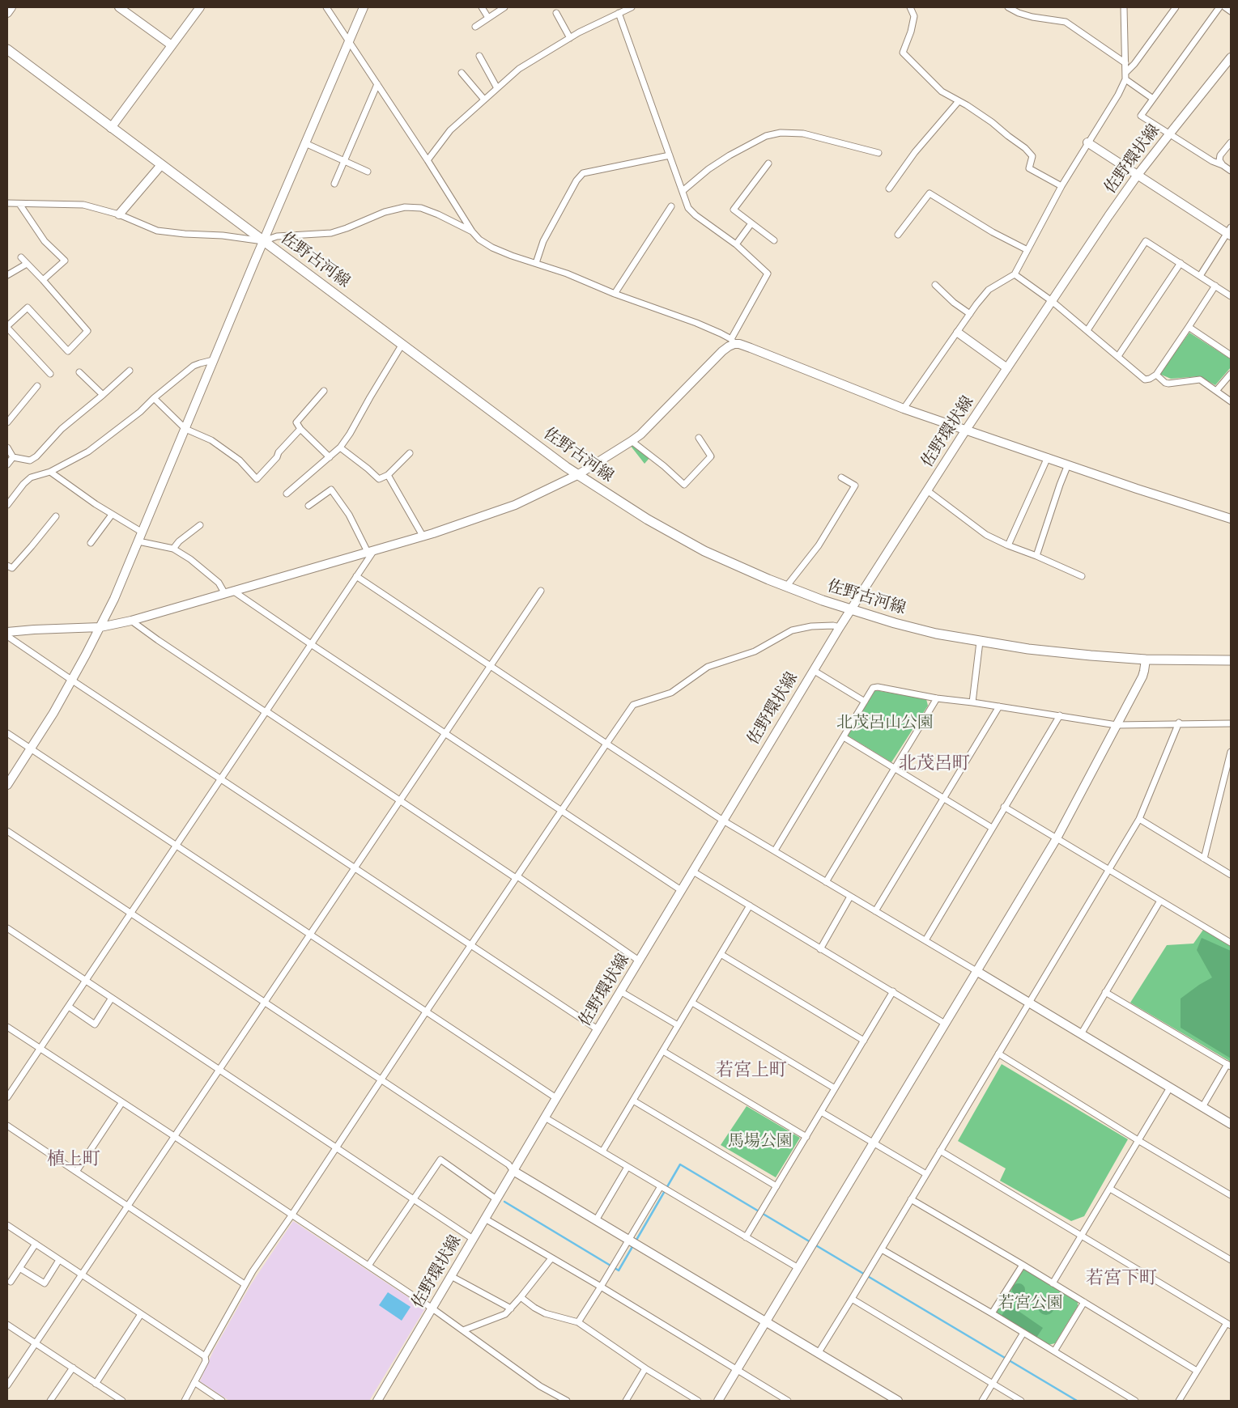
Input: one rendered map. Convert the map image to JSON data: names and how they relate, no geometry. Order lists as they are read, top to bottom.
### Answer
{
  "streets": {
    "main road": ["佐野古河線"],
    "street": ["佐野環状線"]
  },
  "crossings": [
    ["佐野環状線", "佐野古河線"]
  ],
  "districts": [
    "北茂呂町",
    "若宮上町",
    "植上町",
    "若宮下町"
  ],
  "parks": ["北茂呂山公園", "馬場公園", "若宮公園"]
}
